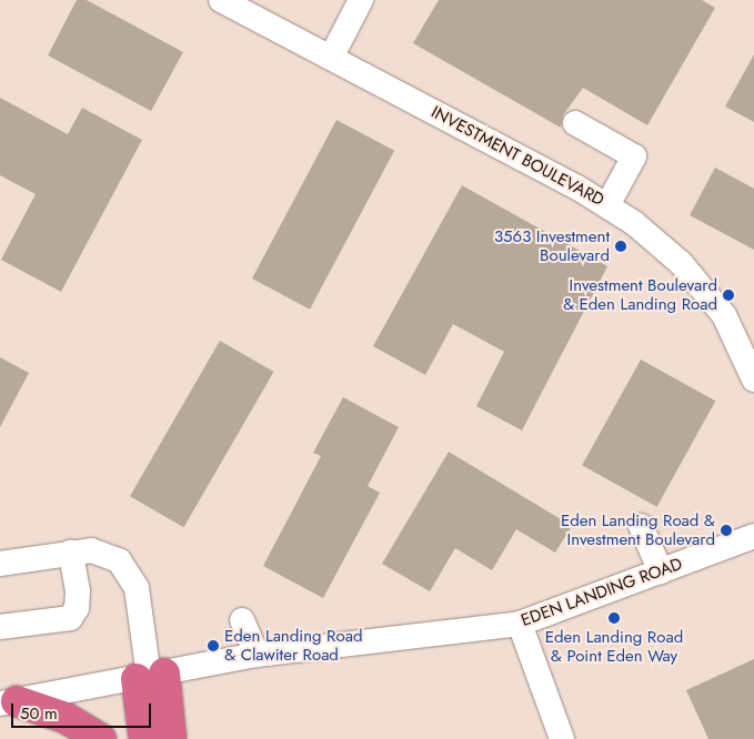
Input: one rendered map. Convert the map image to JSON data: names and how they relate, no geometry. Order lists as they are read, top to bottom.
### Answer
{
  "streets": {
    "street": ["INVESTMENT BOULEVARD", "EDEN LANDING ROAD"]
  },
  "places": [
    "3563 Investment Boulevard",
    "Investment Boulevard & Eden Landing Road",
    "Eden Landing Road & Investment Boulevard",
    "Eden Landing Road & Point Eden Way",
    "Eden Landing Road & Clawiter Road"
  ],
  "scale_bar": "50 m"
}
